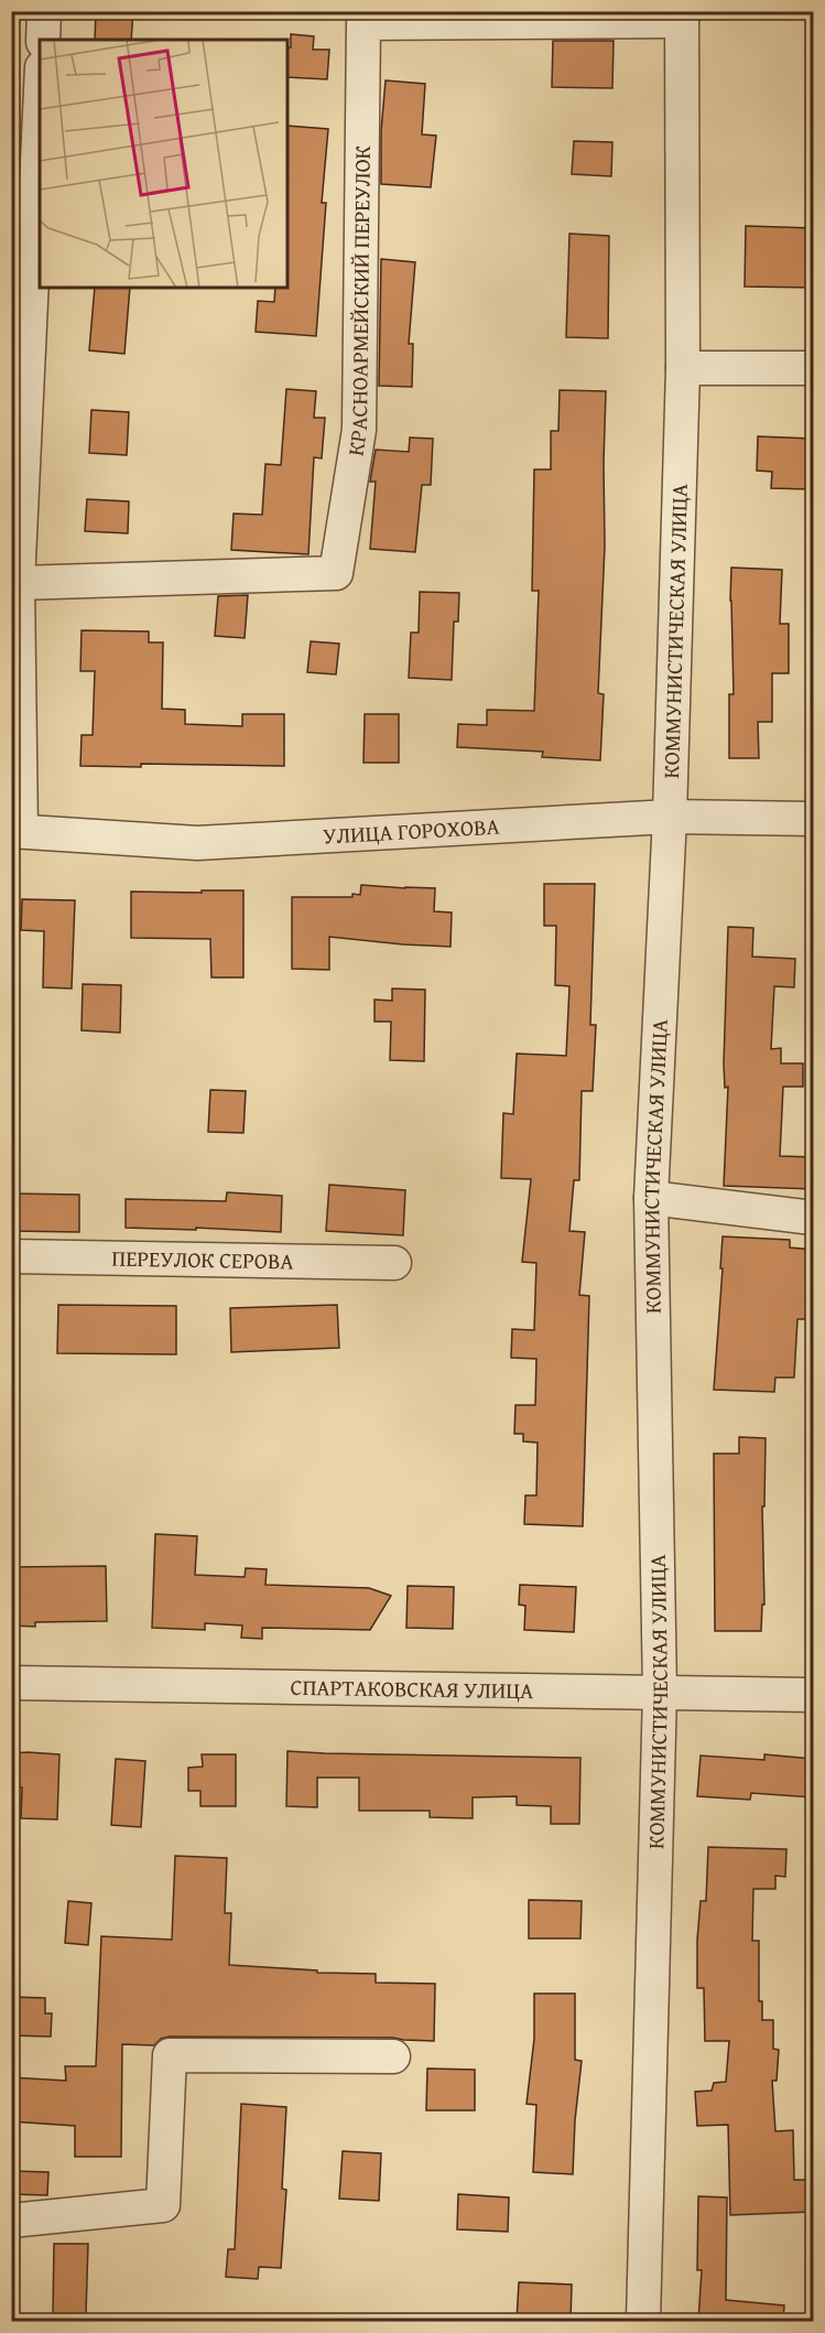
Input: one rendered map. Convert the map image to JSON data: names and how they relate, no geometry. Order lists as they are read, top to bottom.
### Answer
{
  "streets": {
    "street": [
      "КРАСНОАРМЕЙСКИЙ ПЕРЕУЛОК",
      "КОММУНИСТИЧЕСКАЯ УЛИЦА",
      "УЛИЦА ГОРОХОВА",
      "ПЕРЕУЛОК СЕРОВА",
      "СПАРТАКОВСКАЯ УЛИЦА"
    ]
  },
  "crossings": [
    ["КРАСНОАРМЕЙСКИЙ ПЕРЕУЛОК", "КОММУНИСТИЧЕСКАЯ УЛИЦА"],
    ["КОММУНИСТИЧЕСКАЯ УЛИЦА", "УЛИЦА ГОРОХОВА"],
    ["КОММУНИСТИЧЕСКАЯ УЛИЦА", "СПАРТАКОВСКАЯ УЛИЦА"]
  ]
}
